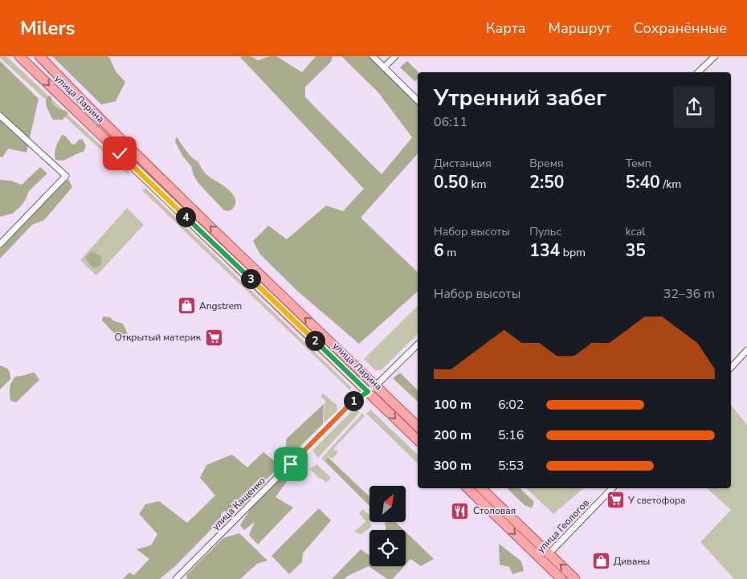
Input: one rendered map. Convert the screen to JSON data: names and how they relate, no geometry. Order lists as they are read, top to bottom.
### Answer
{
  "streets": {
    "main road": ["улица Ларина"],
    "street": ["улица Кащенко", "улица Геологов"]
  },
  "crossings": [
    ["улица Ларина", "улица Кащенко"]
  ],
  "places": {
    "shop": ["Angstrem", "Диваны"],
    "supermarket": ["Открытый материк", "У светофора"],
    "restaurant": ["Столовая"]
  },
  "north": "top right",
  "page": {
    "header": "Milers",
    "nav": ["Карта", "Маршрут", "Сохранённые"],
    "heading": ["Утренний забег", "06:11"],
    "stats": [
      ["Дистанция", "0.50 km"],
      ["Время", "2:50"],
      ["Темп", "5:40 /km"],
      ["Набор высоты", "6 m"],
      ["Пульс", "134 bpm"],
      ["kcal", "35"]
    ],
    "pins": [
      "4",
      "3",
      "2",
      "1"
    ],
    "chart": ["Набор высоты", "32–36 m"],
    "list": [
      {
        "name": "100 m",
        "note": "6:02"
      },
      {
        "name": "200 m",
        "note": "5:16"
      },
      {
        "name": "300 m",
        "note": "5:53"
      }
    ]
  }
}
